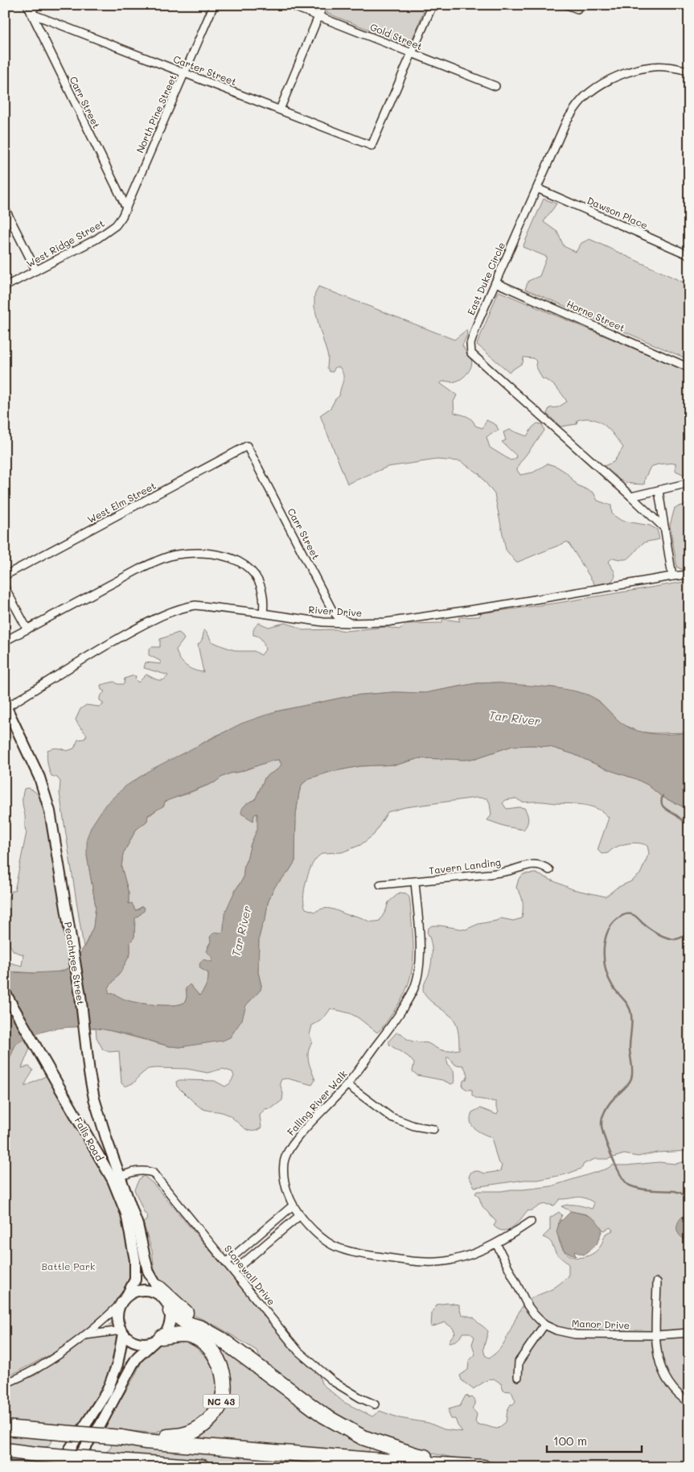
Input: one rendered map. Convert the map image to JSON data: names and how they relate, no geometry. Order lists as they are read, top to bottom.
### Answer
{
  "streets": {
    "highway": ["NC 43"],
    "main road": ["Peachtree Street", "Falls Road"],
    "street": [
      "Gold Street",
      "Carter Street",
      "Carr Street",
      "North Pine Street",
      "Dawson Place",
      "West Ridge Street",
      "East Duke Circle",
      "Horne Street",
      "West Elm Street",
      "River Drive",
      "Tavern Landing",
      "Falling River Walk",
      "Stonewall Drive",
      "Manor Drive"
    ]
  },
  "crossings": [
    ["Gold Street", "Carter Street"],
    ["Carter Street", "Carr Street"],
    ["Carter Street", "North Pine Street"],
    ["Carr Street", "North Pine Street"],
    ["Carr Street", "West Ridge Street"],
    ["Carr Street", "West Elm Street"],
    ["Carr Street", "River Drive"],
    ["North Pine Street", "West Ridge Street"],
    ["Dawson Place", "East Duke Circle"],
    ["East Duke Circle", "Horne Street"],
    ["River Drive", "Peachtree Street"],
    ["Tavern Landing", "Falling River Walk"],
    ["Peachtree Street", "Falls Road"],
    ["Peachtree Street", "Stonewall Drive"],
    ["Peachtree Street", "NC 43"],
    ["Falling River Walk", "Manor Drive"],
    ["Falls Road", "Stonewall Drive"],
    ["Falls Road", "NC 43"]
  ],
  "water": ["Tar River"],
  "parks": ["Battle Park"],
  "scale_bar": "100 m"
}
